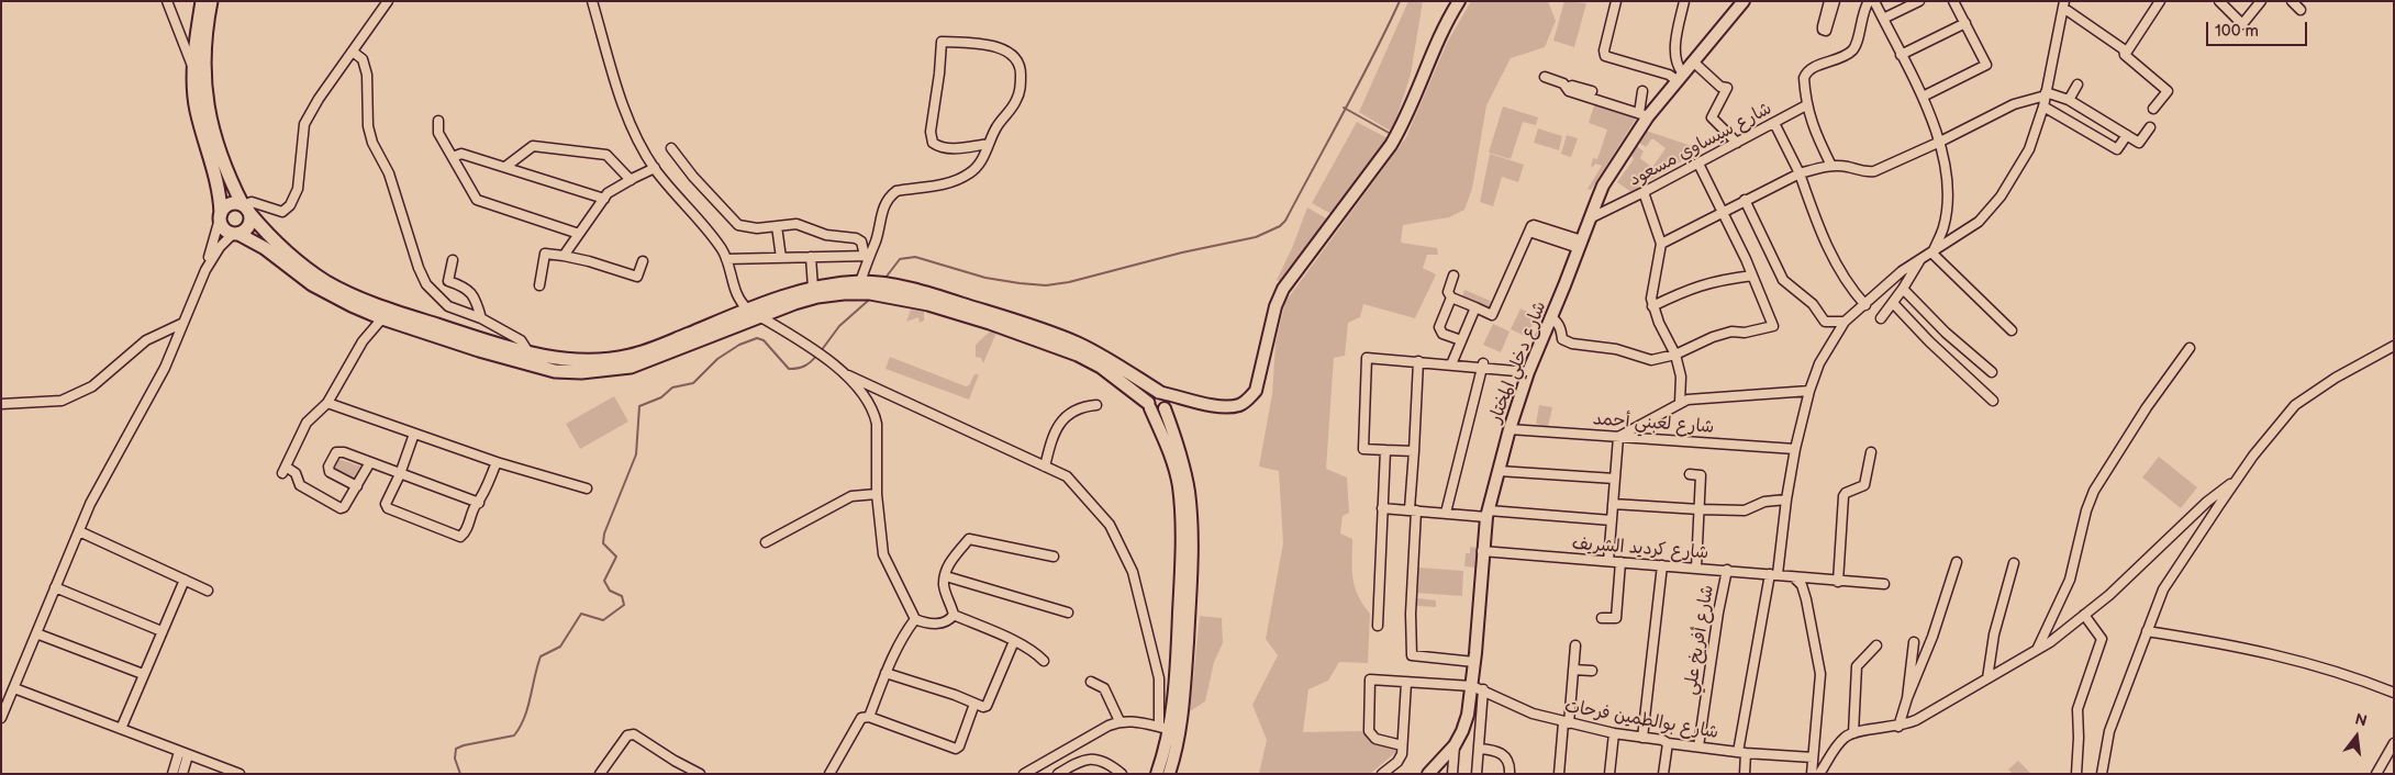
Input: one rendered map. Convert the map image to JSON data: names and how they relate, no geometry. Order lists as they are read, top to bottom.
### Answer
{
  "streets": {
    "main road": ["شارع دخلي المختار"],
    "street": [
      "شارع سيساوي مسعود",
      "شارع لعبني أحمد",
      "شارع كرديد الشريف",
      "شارع أفريخ علي",
      "شارع بوالطمين فرحات"
    ]
  },
  "crossings": [
    ["شارع سيساوي مسعود", "شارع دخلي المختار"],
    ["شارع دخلي المختار", "شارع لعبني أحمد"],
    ["شارع دخلي المختار", "شارع كرديد الشريف"],
    ["شارع دخلي المختار", "شارع بوالطمين فرحات"],
    ["شارع كرديد الشريف", "شارع أفريخ علي"],
    ["شارع أفريخ علي", "شارع بوالطمين فرحات"]
  ],
  "scale_bar": "100 m",
  "north": "top"
}
